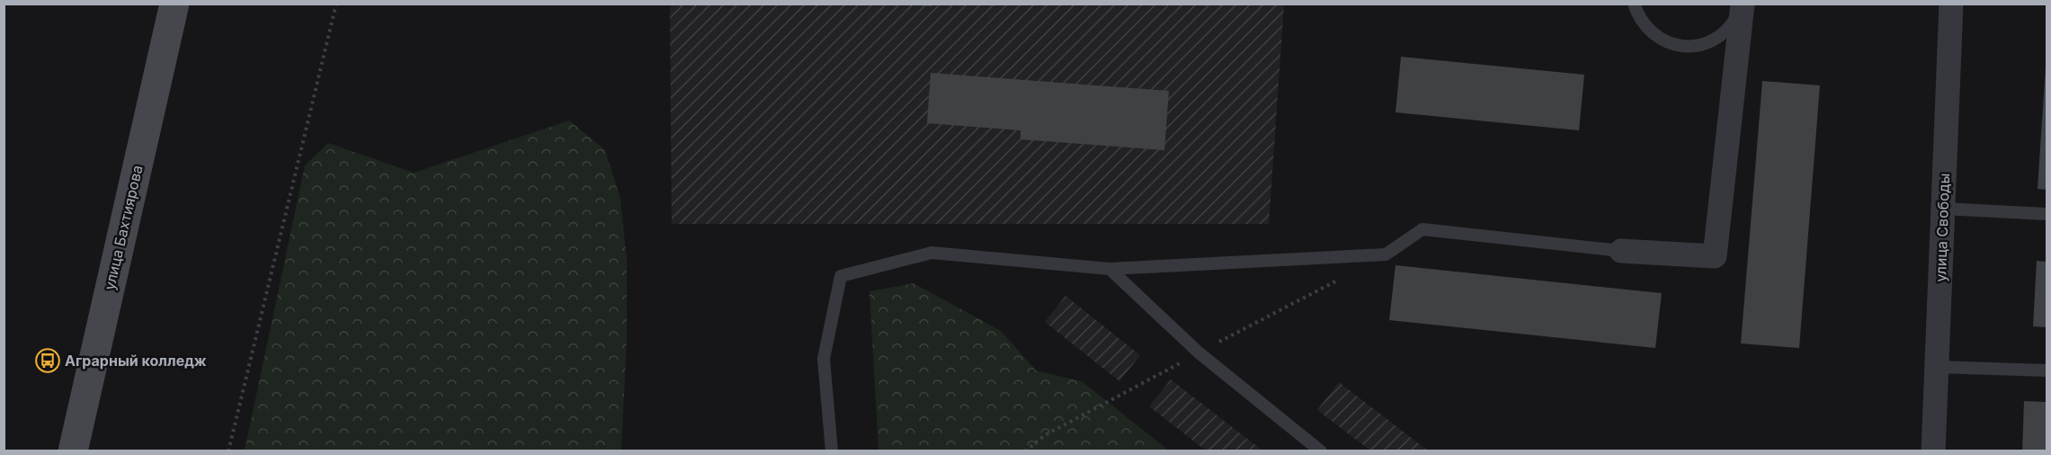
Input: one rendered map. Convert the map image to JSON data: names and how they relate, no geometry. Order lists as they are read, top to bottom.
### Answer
{
  "streets": {
    "main road": ["улица Бахтиярова"],
    "street": ["улица Свободы"]
  },
  "places": {
    "bus stop": ["Аграрный колледж"]
  }
}
